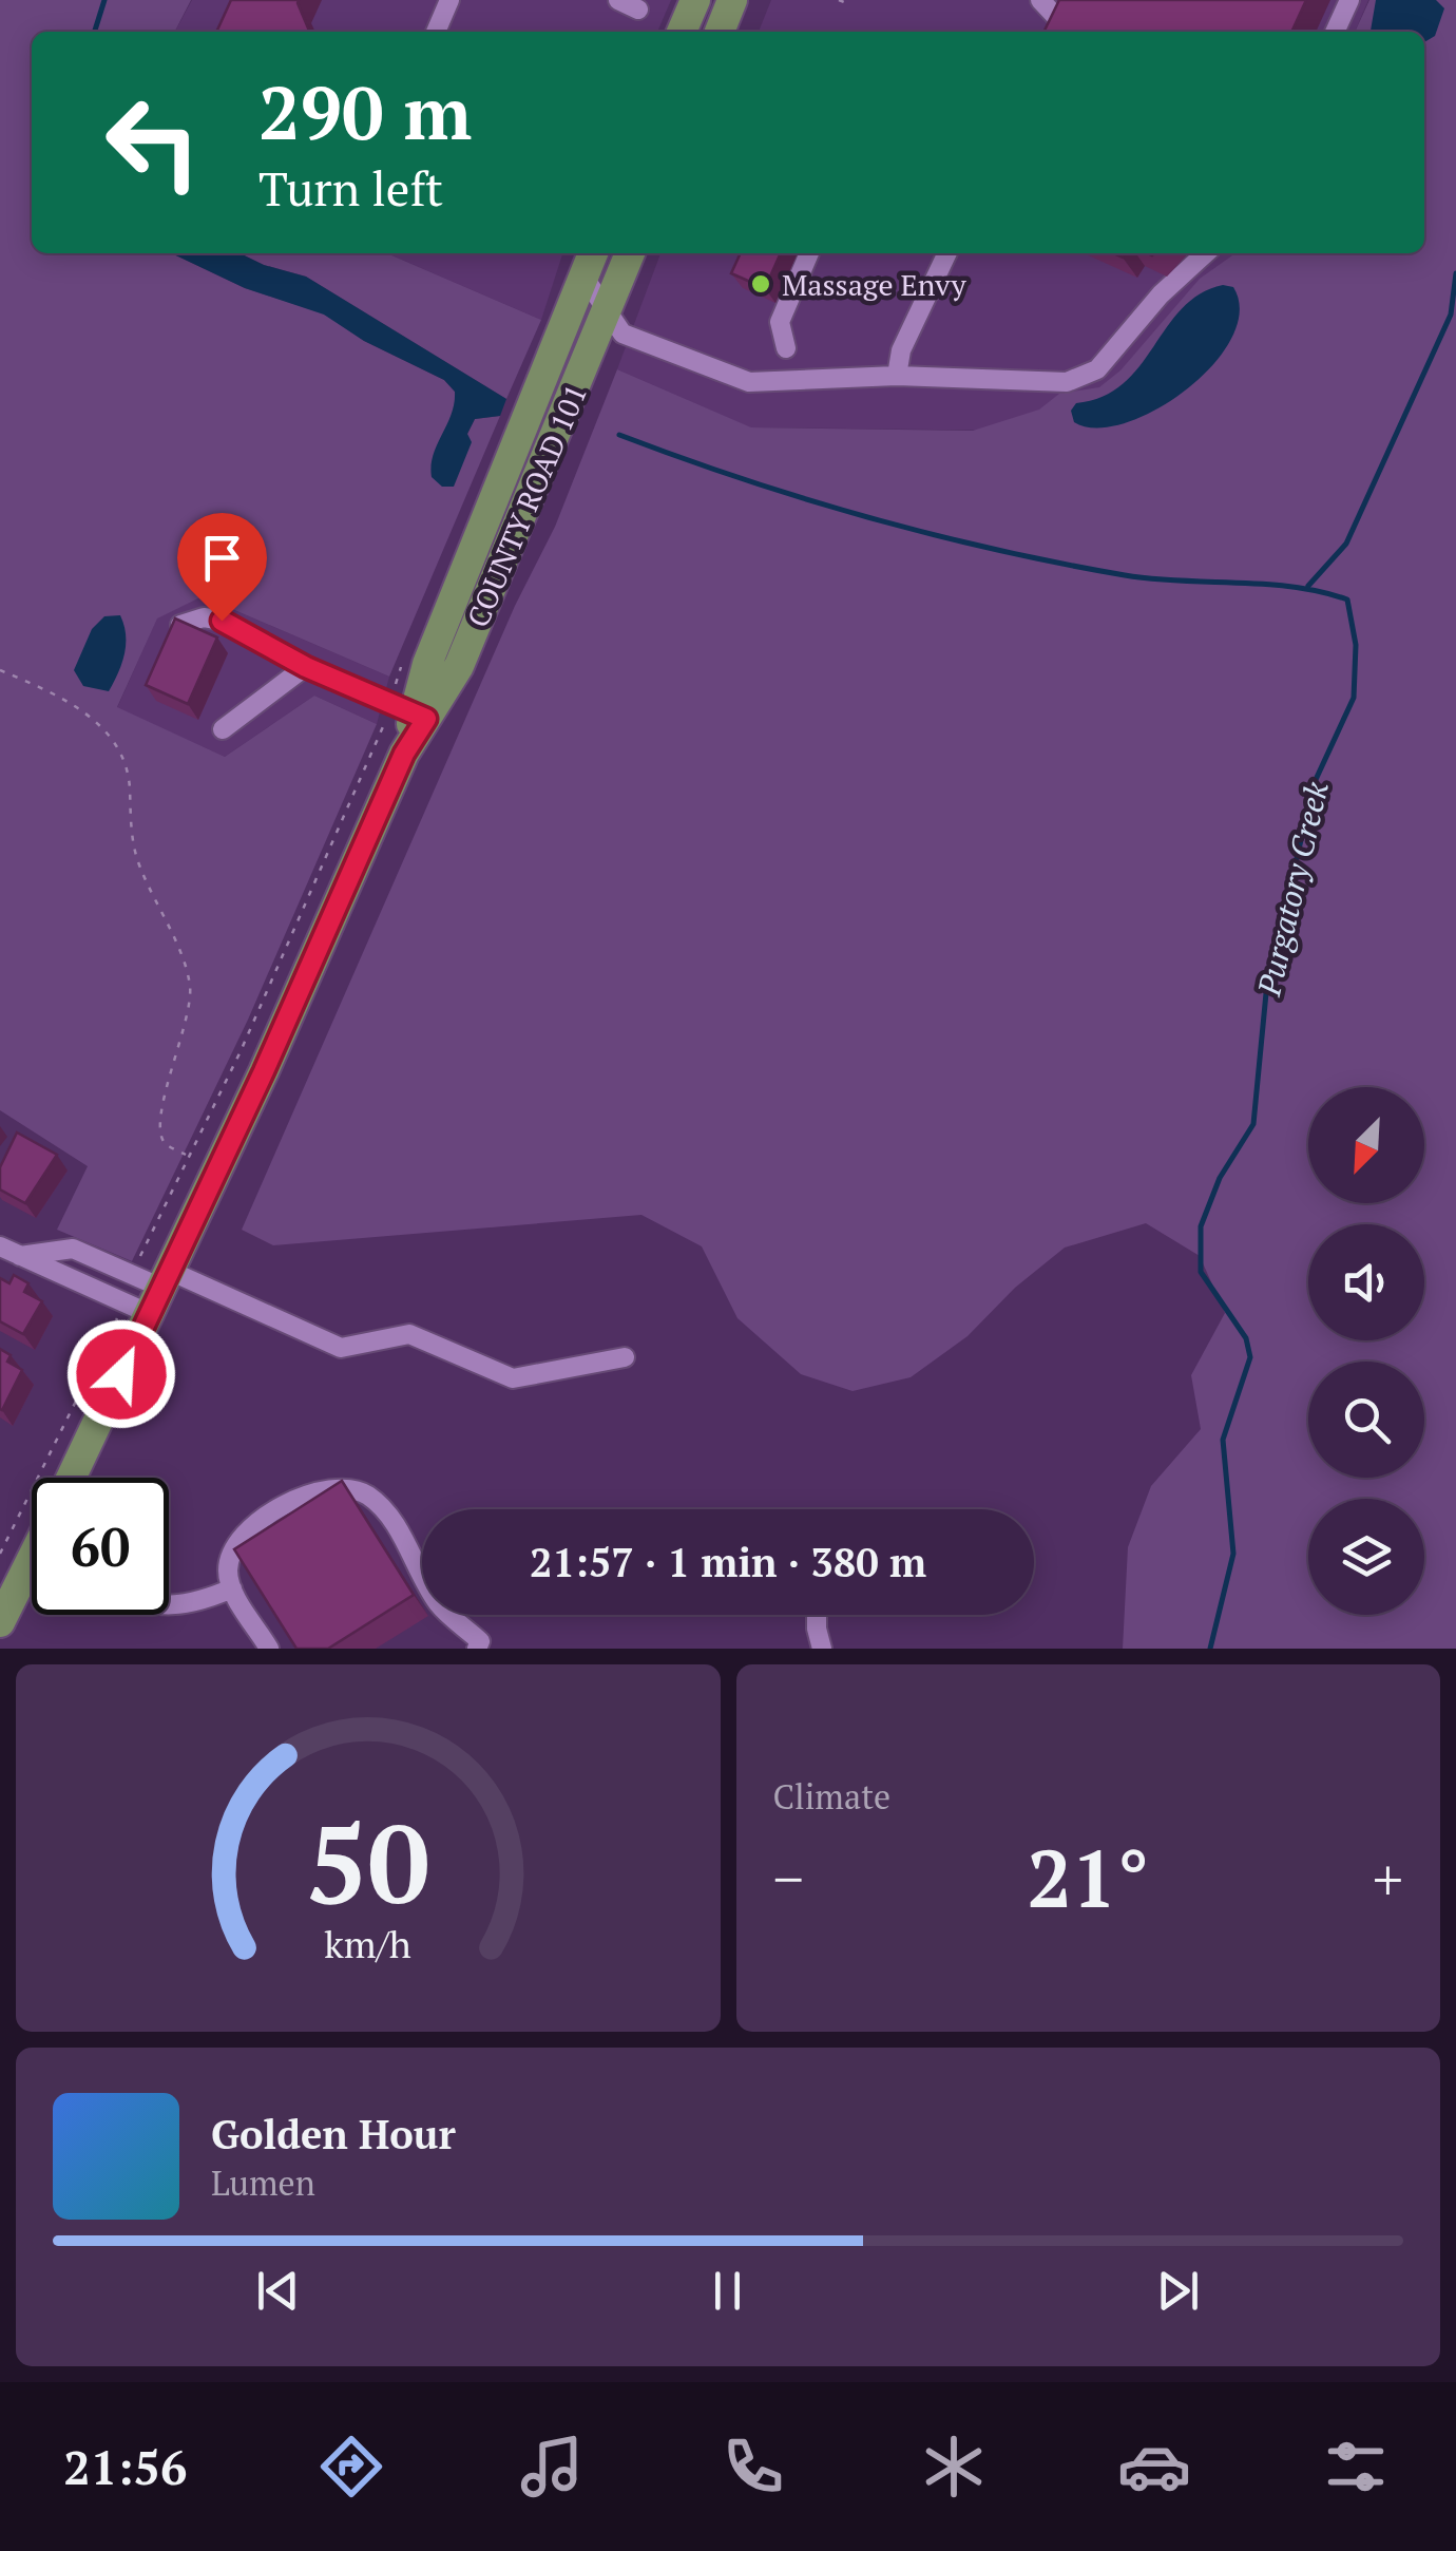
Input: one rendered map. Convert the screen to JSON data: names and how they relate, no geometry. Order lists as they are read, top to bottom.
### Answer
{
  "streets": {
    "main road": ["COUNTY ROAD 101"]
  },
  "water": ["Purgatory Creek"],
  "places": ["Massage Envy"],
  "north": "bottom left",
  "page": {
    "turn": ["290 m", "Turn left"],
    "limit": "60",
    "trip": "21:57 · 1 min · 380 m",
    "tile": "Climate",
    "heat": ["−", "21°", "+"],
    "song": ["Golden Hour", "Lumen"],
    "tabs": "21:56",
    "gauge": ["50", "km/h"]
  }
}
